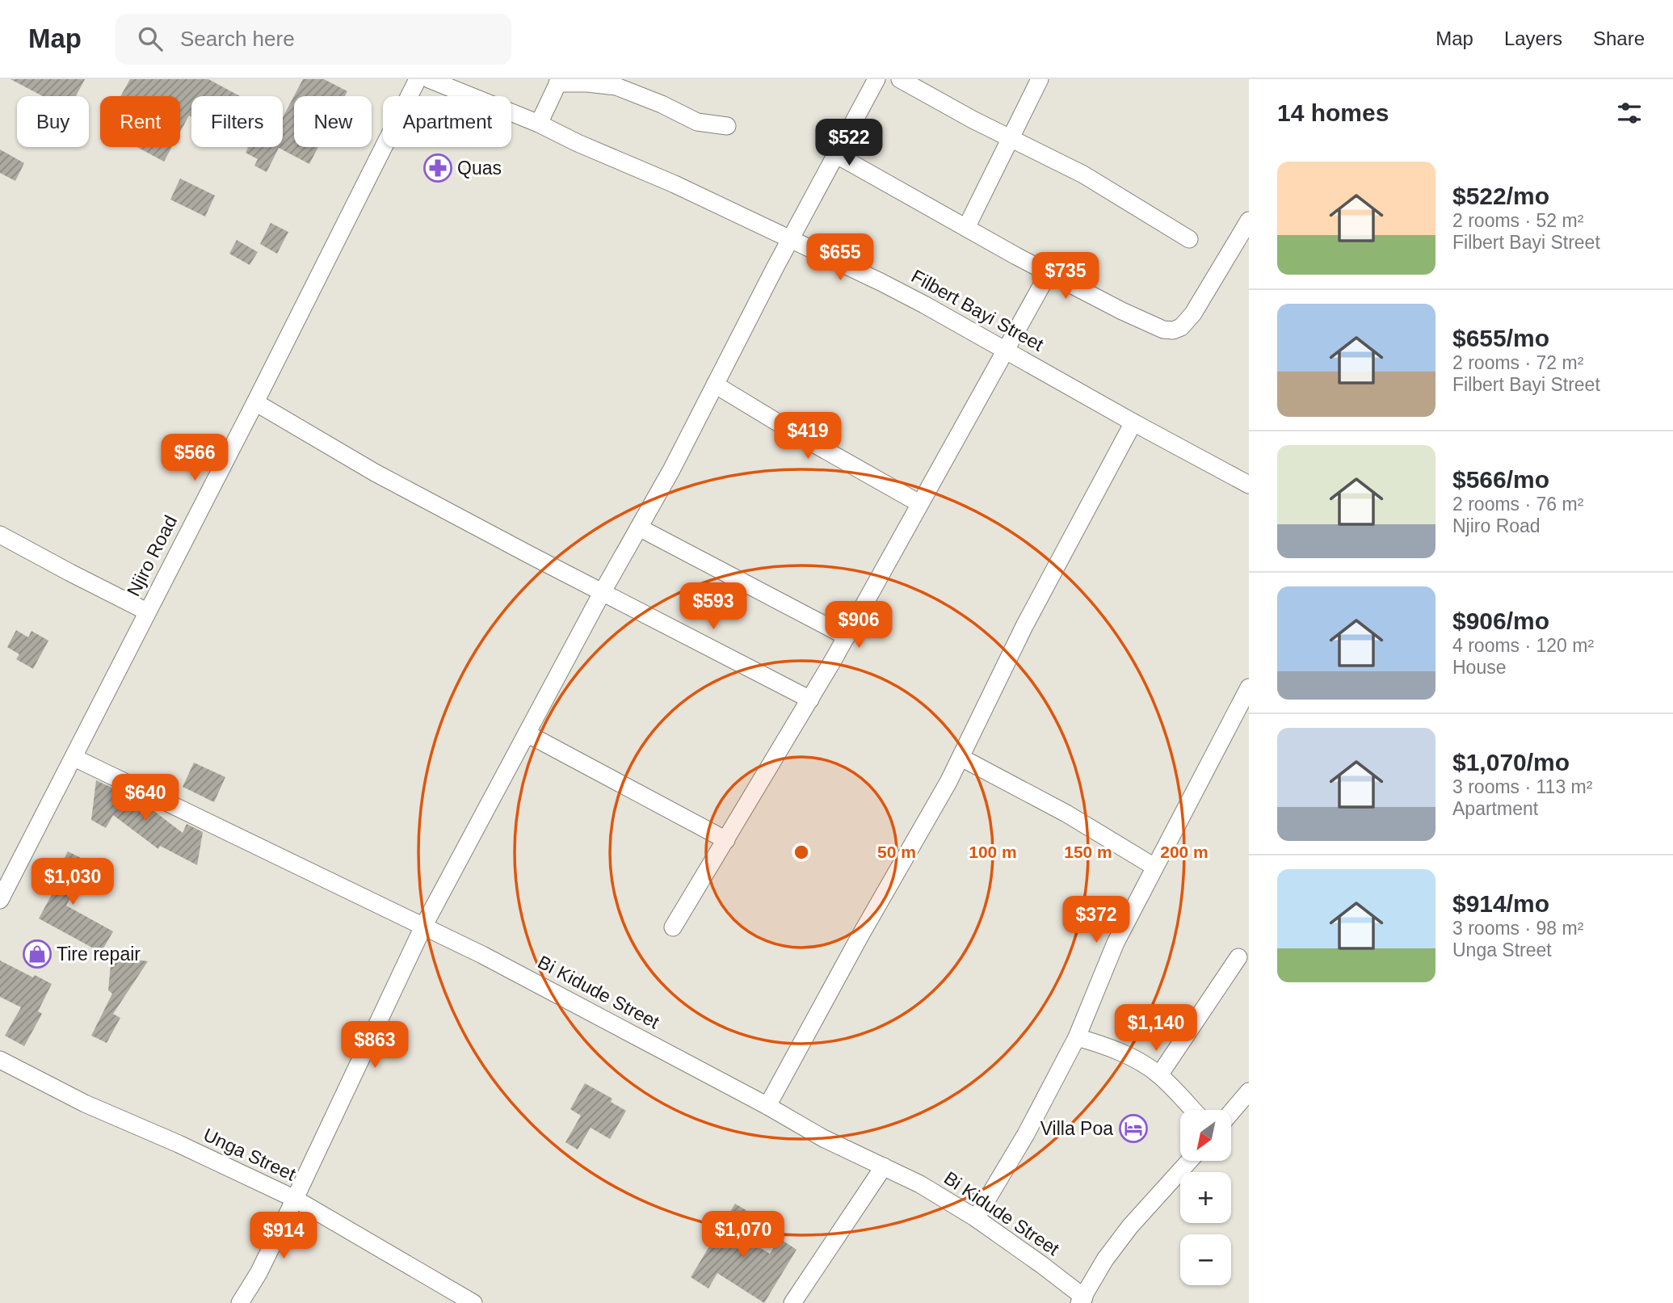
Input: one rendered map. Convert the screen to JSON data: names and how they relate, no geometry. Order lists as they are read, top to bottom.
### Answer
{
  "streets": {
    "street": [
      "Filbert Bayi Street",
      "Njiro Road",
      "Bi Kidude Street",
      "Unga Street"
    ]
  },
  "crossings": [
    ["Njiro Road", "Bi Kidude Street"]
  ],
  "places": {
    "pharmacy": ["Quas"],
    "shop": ["Tire repair"],
    "hotel": ["Villa Poa"]
  },
  "north": "bottom left",
  "page": {
    "header": "Map",
    "search": "Search here",
    "nav": ["Map", "Layers", "Share"],
    "heading": "14 homes",
    "chip": [
      "Buy",
      "Rent",
      "Filters",
      "New",
      "Apartment"
    ],
    "price": [
      "$522",
      "$655",
      "$735",
      "$419",
      "$566",
      "$593",
      "$906",
      "$640",
      "$1,030",
      "$372",
      "$1,140",
      "$863",
      "$1,070",
      "$914"
    ],
    "list": [
      {
        "name": "$522/mo",
        "note": "2 rooms · 52 m² · Filbert Bayi Street"
      },
      {
        "name": "$655/mo",
        "note": "2 rooms · 72 m² · Filbert Bayi Street"
      },
      {
        "name": "$566/mo",
        "note": "2 rooms · 76 m² · Njiro Road"
      },
      {
        "name": "$906/mo",
        "note": "4 rooms · 120 m² · House"
      },
      {
        "name": "$1,070/mo",
        "note": "3 rooms · 113 m² · Apartment"
      },
      {
        "name": "$914/mo",
        "note": "3 rooms · 98 m² · Unga Street"
      }
    ],
    "map_buttons": ["+", "−"]
  },
  "rings": [
    "50 m",
    "100 m",
    "150 m",
    "200 m"
  ]
}
